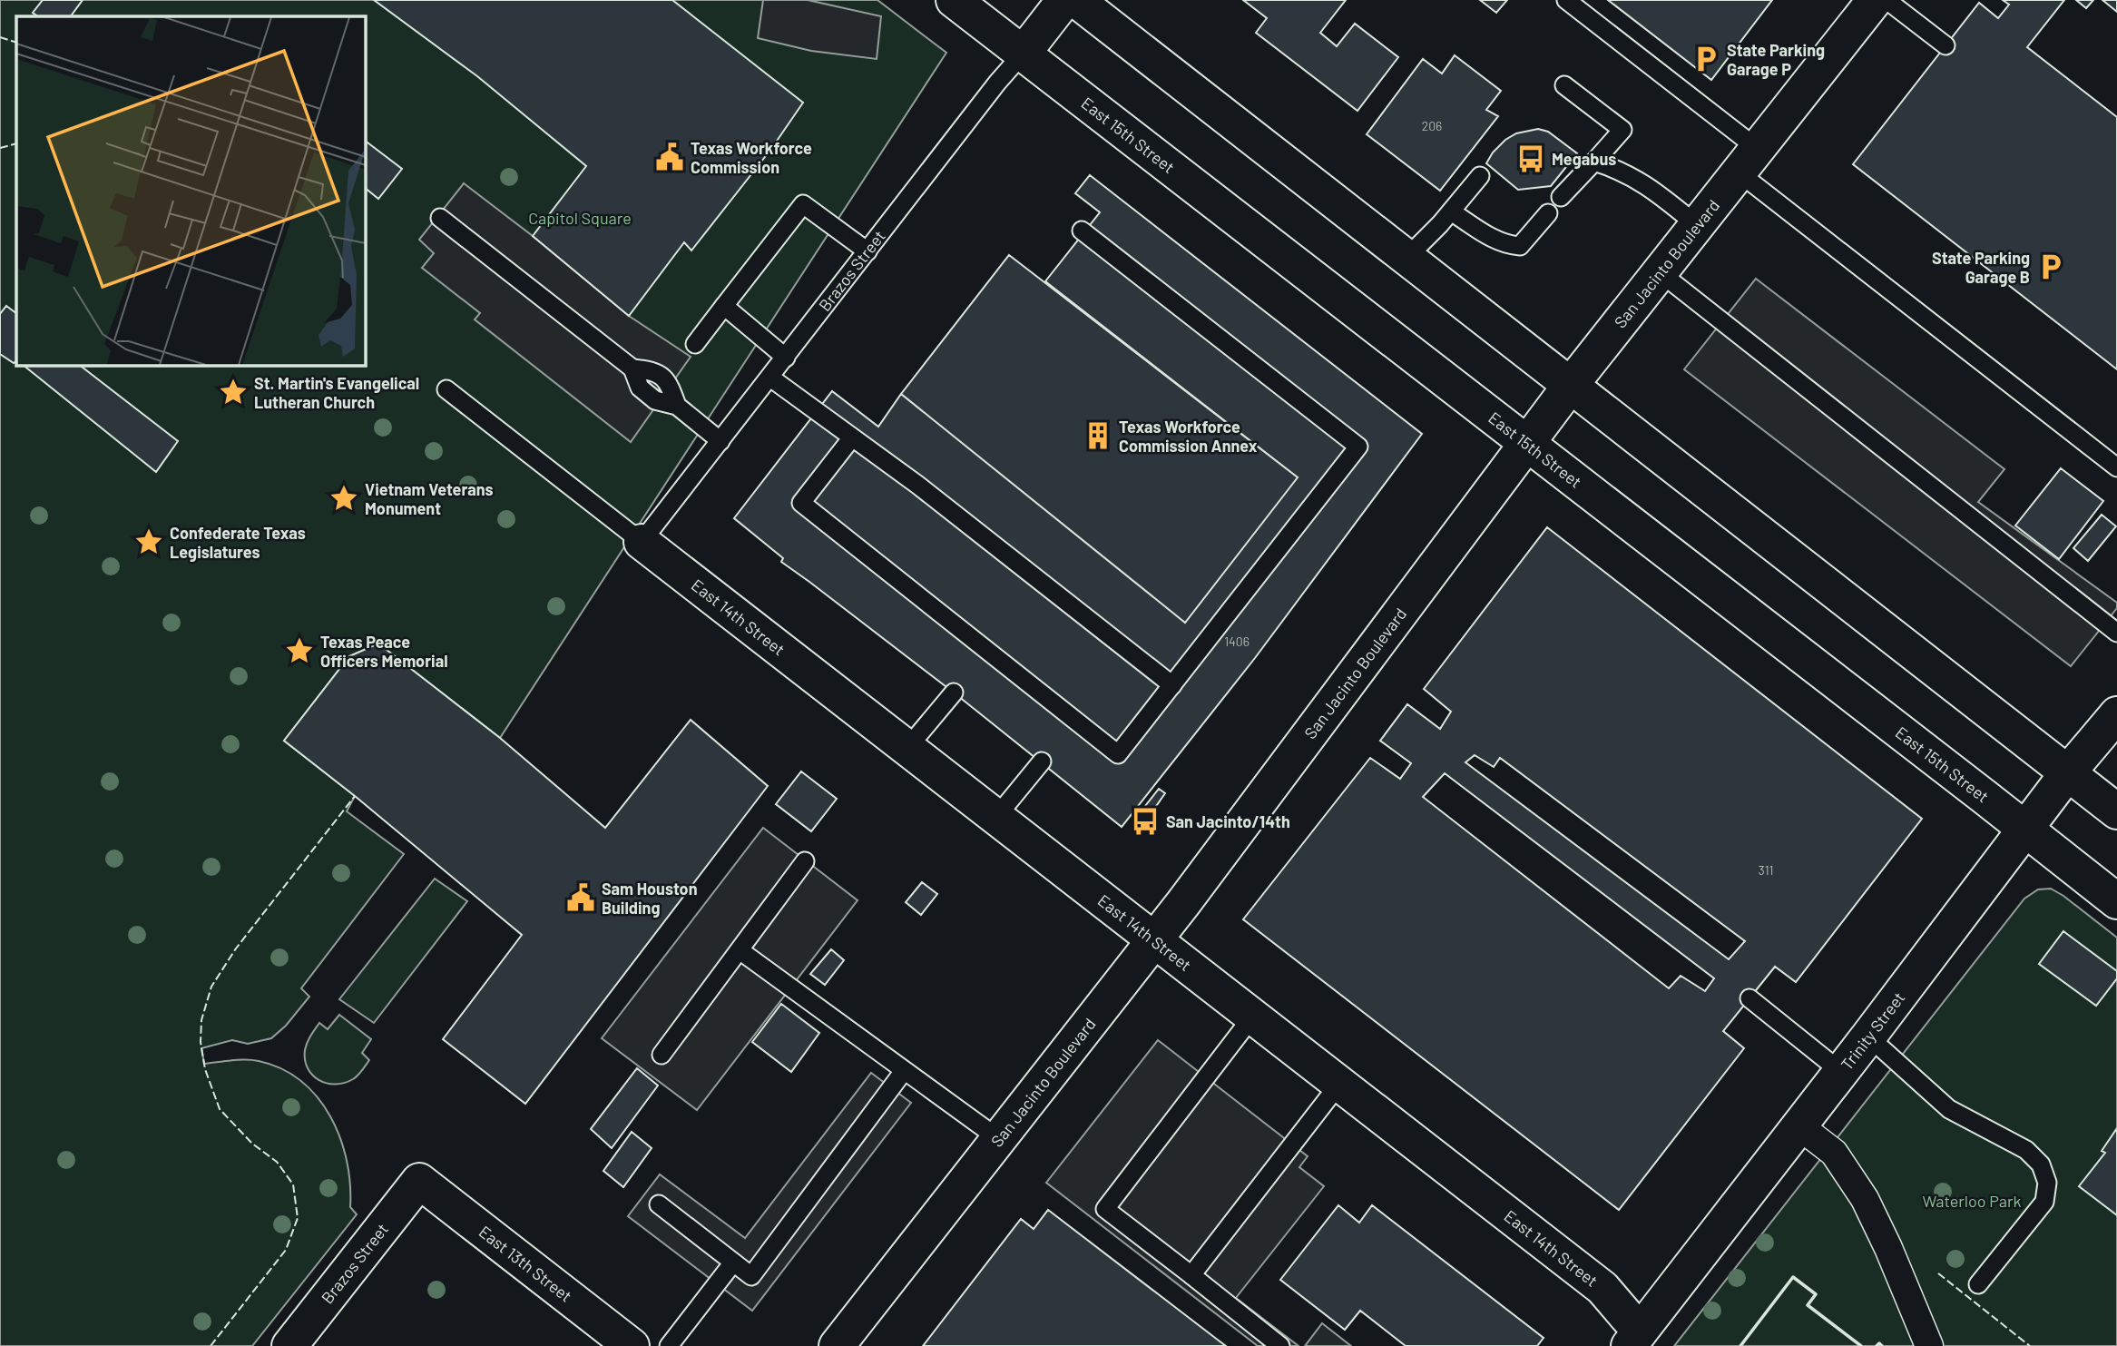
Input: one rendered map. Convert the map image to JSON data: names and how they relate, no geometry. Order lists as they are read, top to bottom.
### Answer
{
  "streets": {
    "main road": [
      "East 15th Street",
      "San Jacinto Boulevard",
      "Brazos Street",
      "East 14th Street",
      "Trinity Street",
      "East 13th Street"
    ]
  },
  "crossings": [
    ["East 15th Street", "San Jacinto Boulevard"],
    ["East 15th Street", "Brazos Street"],
    ["East 15th Street", "Trinity Street"],
    ["San Jacinto Boulevard", "East 14th Street"],
    ["Brazos Street", "East 14th Street"],
    ["Brazos Street", "East 13th Street"],
    ["East 14th Street", "Trinity Street"]
  ],
  "parks": ["Capitol Square", "Waterloo Park"],
  "places": {
    "parking": ["State Parking Garage P", "State Parking Garage B"],
    "public building": ["Texas Workforce Commission", "Sam Houston Building"],
    "bus stop": ["Megabus", "San Jacinto/14th"],
    "place": [
      "St. Martin's Evangelical Lutheran Church",
      "Vietnam Veterans Monument",
      "Confederate Texas Legislatures",
      "Texas Peace Officers Memorial"
    ],
    "building": ["Texas Workforce Commission Annex"]
  },
  "house_numbers": ["206", "1406", "311"]
}
